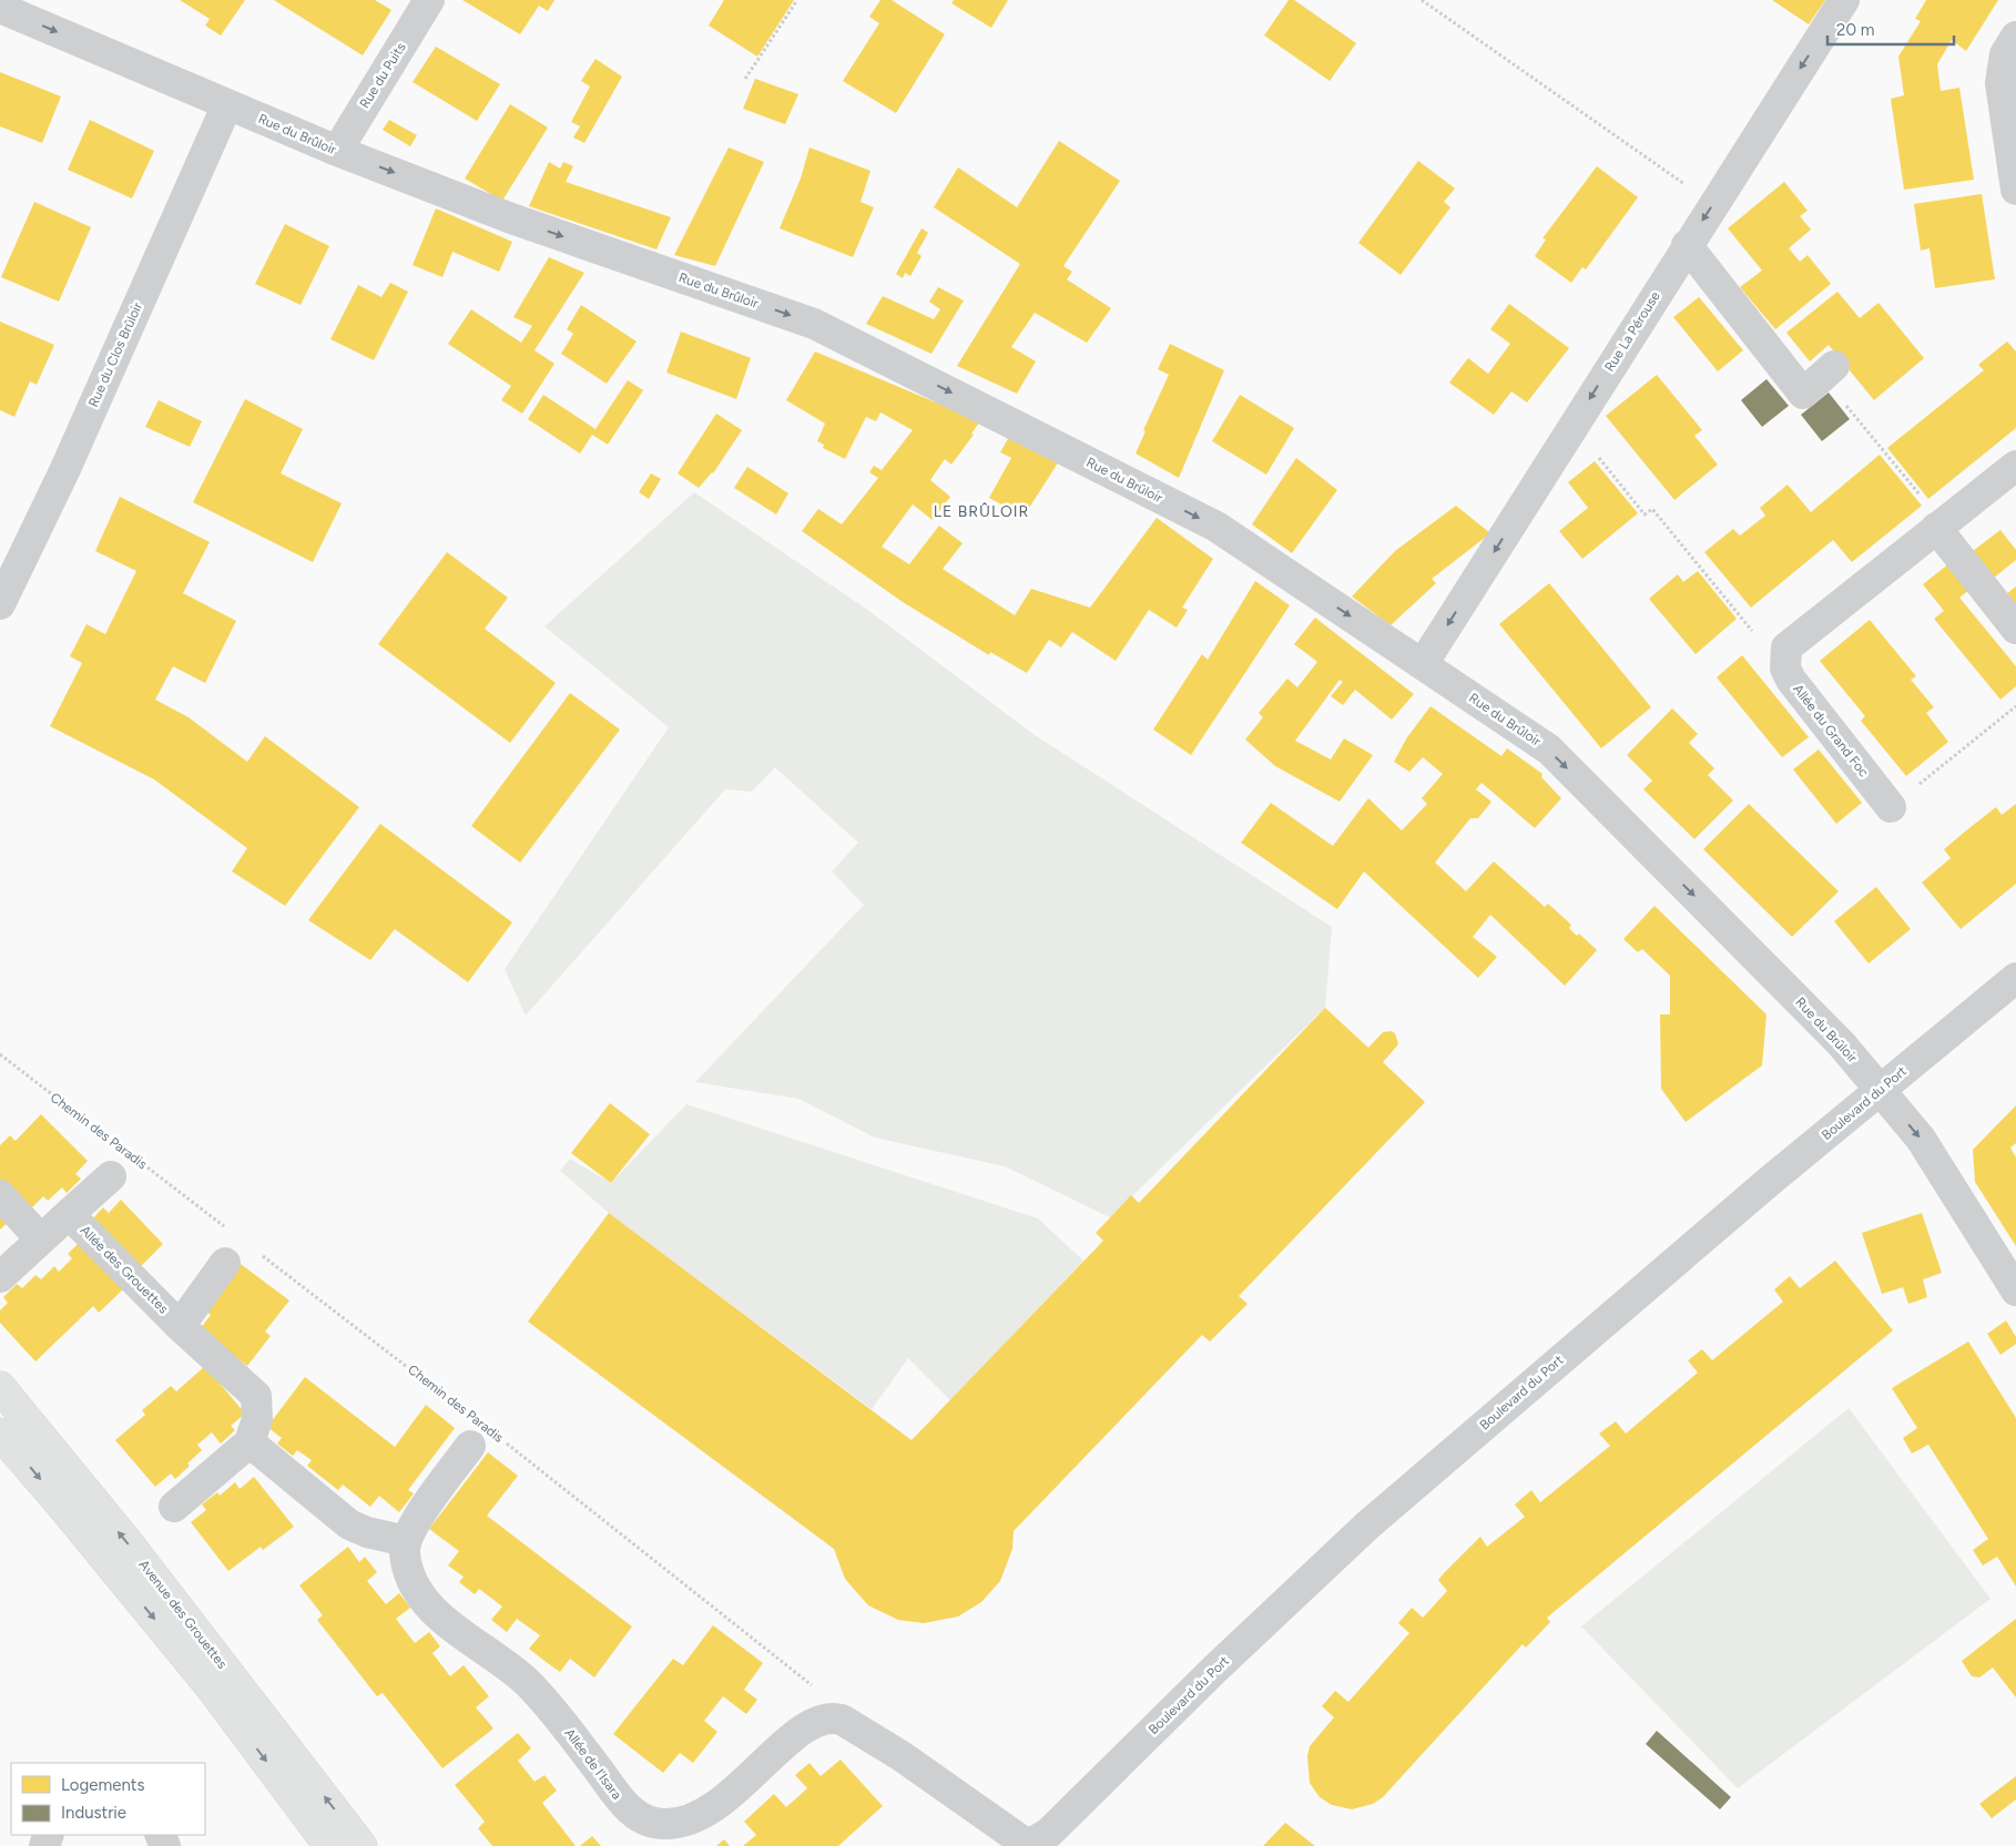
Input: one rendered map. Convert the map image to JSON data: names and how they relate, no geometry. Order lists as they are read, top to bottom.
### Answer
{
  "streets": {
    "main road": ["Avenue des Grouettes"],
    "street": [
      "Rue du Puits",
      "Rue du Brûloir",
      "Rue La Pérouse",
      "Rue du Clos Brûloir",
      "Allée du Grand Foc",
      "Boulevard du Port",
      "Allée des Grouettes",
      "Allée de l'Isara"
    ],
    "path": ["Chemin des Paradis"]
  },
  "crossings": [
    ["Rue du Puits", "Rue du Brûloir"],
    ["Rue du Brûloir", "Rue La Pérouse"],
    ["Rue du Brûloir", "Rue du Clos Brûloir"],
    ["Rue du Brûloir", "Boulevard du Port"],
    ["Chemin des Paradis", "Allée de l'Isara"]
  ],
  "one_way": ["Rue du Brûloir", "Rue La Pérouse"],
  "districts": ["LE BRÛLOIR"],
  "legend": ["Logements", "Industrie"],
  "scale_bar": "20 m"
}
